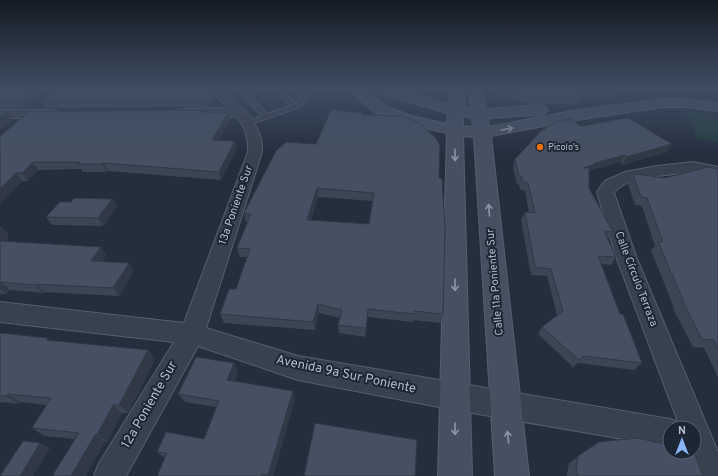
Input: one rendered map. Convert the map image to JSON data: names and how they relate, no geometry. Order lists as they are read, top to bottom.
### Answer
{
  "streets": {
    "main road": ["Calle 11a Poniente Sur"],
    "street": [
      "13a Poniente Sur",
      "Calle Círculo Terraza",
      "Avenida 9a Sur Poniente",
      "12a Poniente Sur"
    ]
  },
  "crossings": [
    ["13a Poniente Sur", "Avenida 9a Sur Poniente"],
    ["13a Poniente Sur", "12a Poniente Sur"],
    ["Calle 11a Poniente Sur", "Avenida 9a Sur Poniente"],
    ["Avenida 9a Sur Poniente", "12a Poniente Sur"]
  ],
  "places": ["Picolo's"],
  "north": "top"
}
